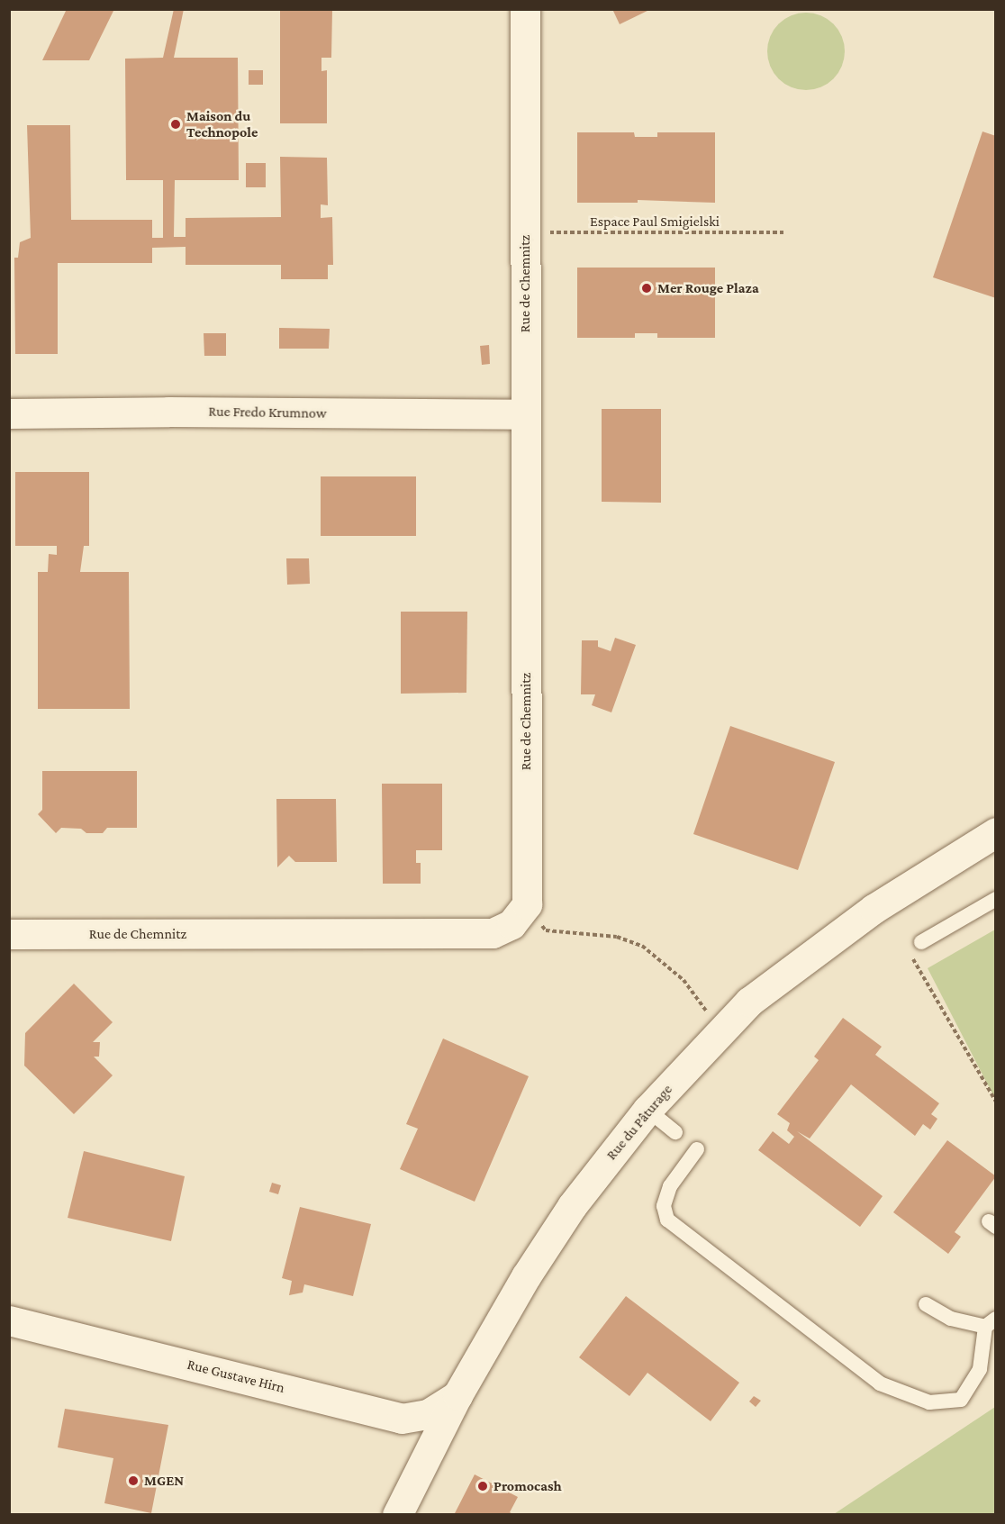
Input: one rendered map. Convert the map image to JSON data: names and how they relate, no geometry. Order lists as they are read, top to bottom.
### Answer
{
  "streets": {
    "street": [
      "Rue de Chemnitz",
      "Rue Fredo Krumnow",
      "Rue du Pâturage",
      "Rue Gustave Hirn"
    ],
    "path": ["Espace Paul Smigielski"]
  },
  "crossings": [
    ["Espace Paul Smigielski", "Rue de Chemnitz"],
    ["Rue de Chemnitz", "Rue Fredo Krumnow"],
    ["Rue du Pâturage", "Rue Gustave Hirn"]
  ],
  "places": [
    "Maison du Technopole",
    "Mer Rouge Plaza",
    "MGEN",
    "Promocash"
  ]
}
